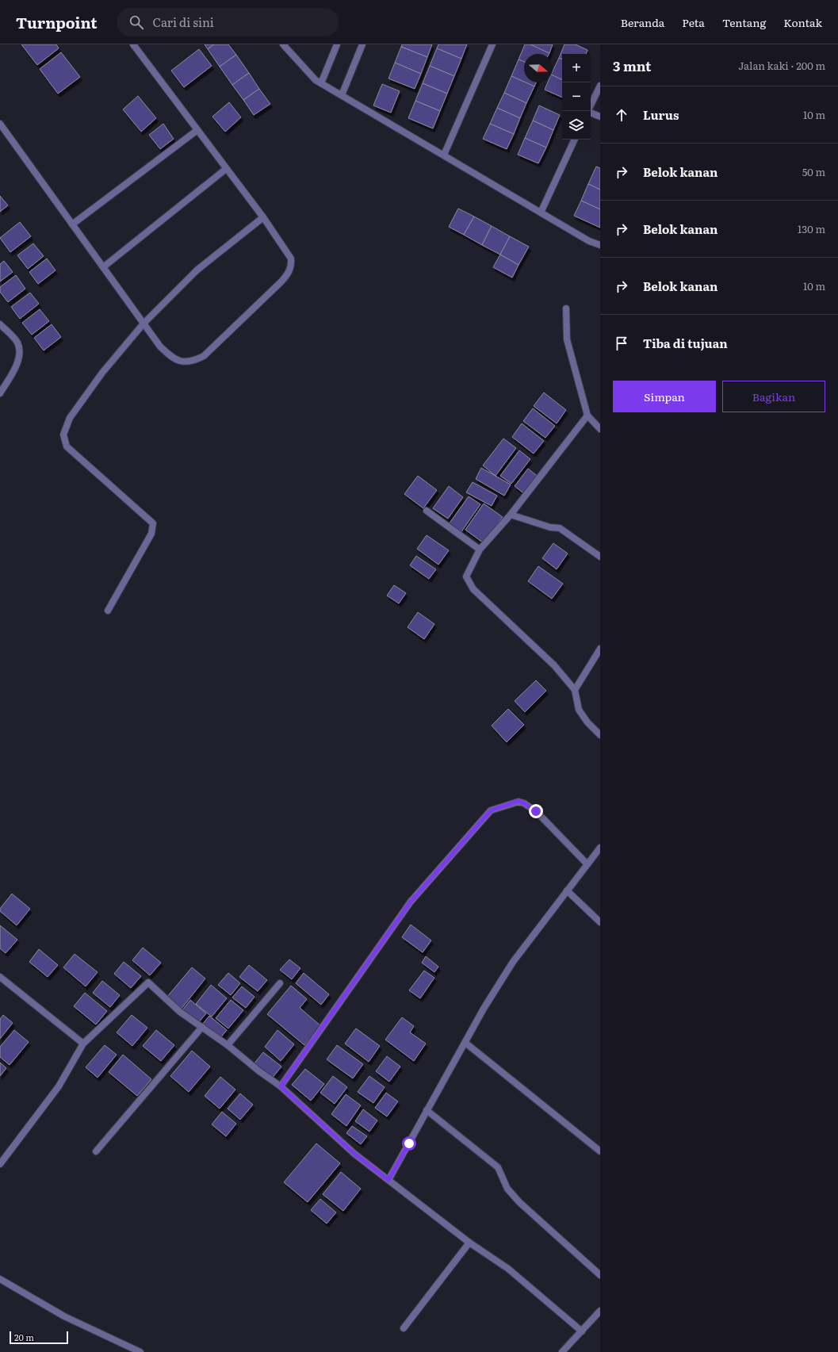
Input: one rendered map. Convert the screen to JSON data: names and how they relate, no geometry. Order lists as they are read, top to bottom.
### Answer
{
  "scale_bar": "20 m",
  "north": "right",
  "page": {
    "header": "Turnpoint",
    "search": "Cari di sini",
    "nav": [
      "Beranda",
      "Peta",
      "Tentang",
      "Kontak"
    ],
    "heading": ["3 mnt", "Jalan kaki · 200 m"],
    "map_buttons": ["+", "−"],
    "list": [
      ["Lurus", "10 m"],
      ["Belok kanan", "50 m"],
      ["Belok kanan", "130 m"],
      ["Belok kanan", "10 m"],
      "Tiba di tujuan"
    ],
    "buttons": ["Simpan", "Bagikan"],
    "scale": "20 m"
  }
}
